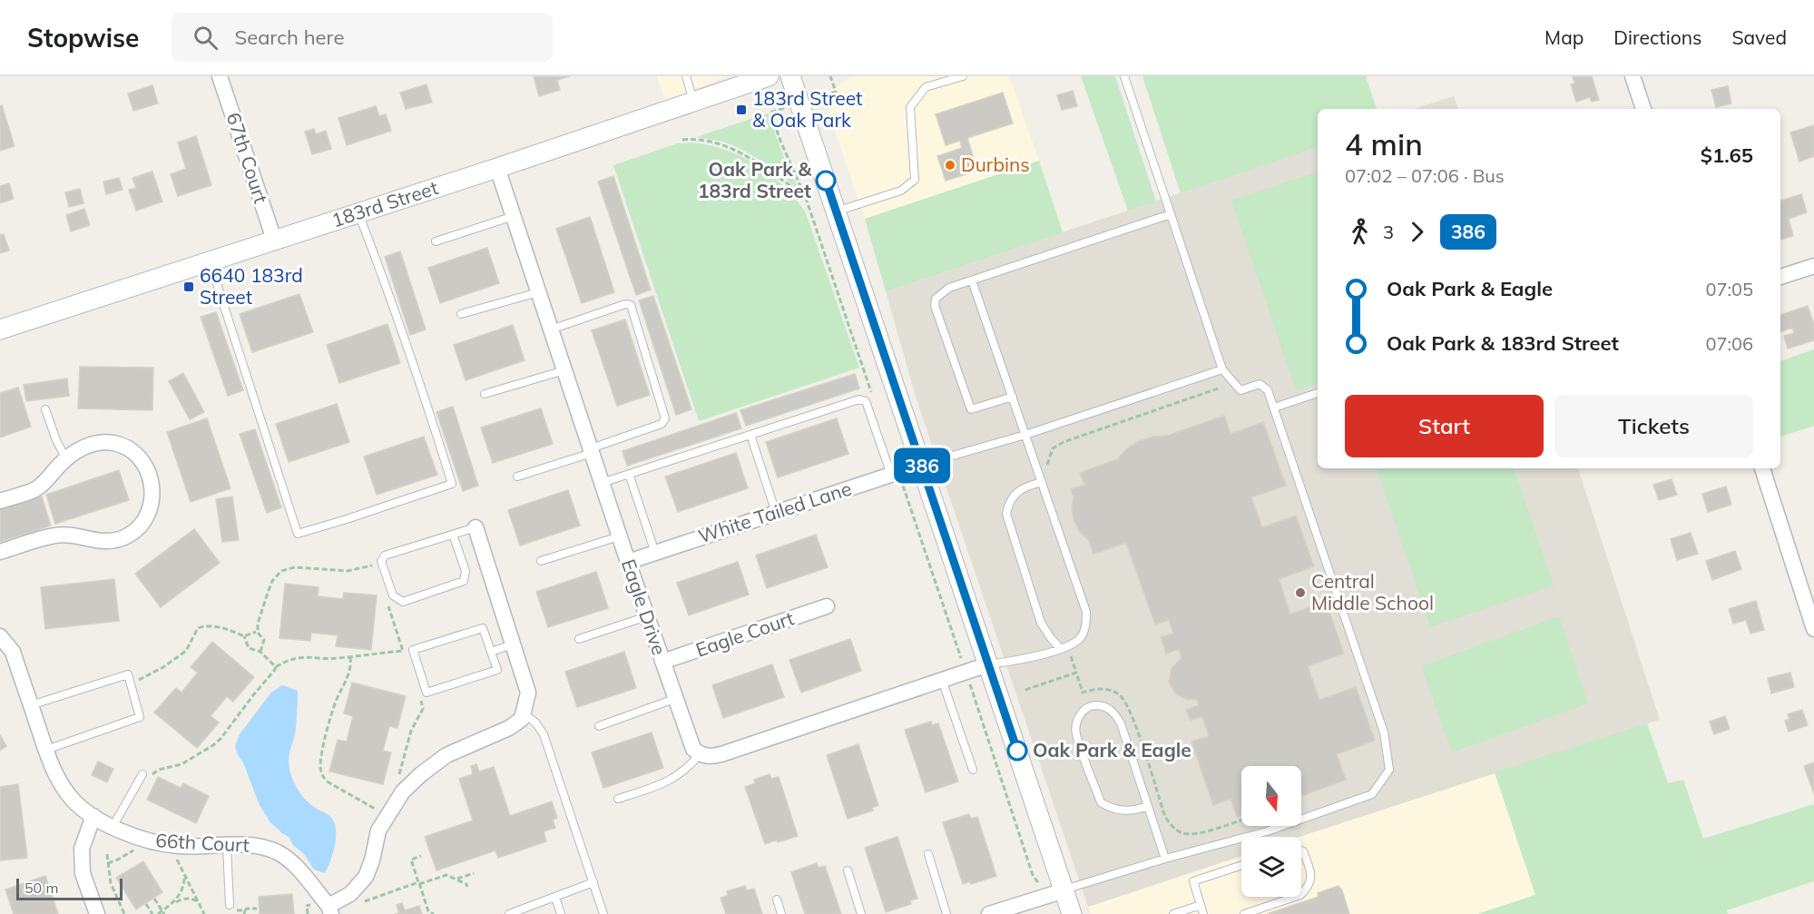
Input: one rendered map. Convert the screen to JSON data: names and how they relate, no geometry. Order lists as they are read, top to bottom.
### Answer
{
  "streets": {
    "street": [
      "67th Court",
      "183rd Street",
      "White Tailed Lane",
      "Eagle Drive",
      "Eagle Court",
      "66th Court"
    ]
  },
  "crossings": [
    ["67th Court", "183rd Street"],
    ["183rd Street", "Eagle Drive"],
    ["White Tailed Lane", "Eagle Drive"],
    ["Eagle Drive", "Eagle Court"]
  ],
  "places": {
    "transit": ["183rd Street & Oak Park", "6640 183rd Street"],
    "other": [
      "Durbins",
      "Oak Park & 183rd Street",
      "Central Middle School",
      "Oak Park & Eagle"
    ]
  },
  "lines": ["bus line 386"],
  "scale_bar": "50 m",
  "north": "bottom",
  "page": {
    "header": "Stopwise",
    "search": "Search here",
    "nav": ["Map", "Directions", "Saved"],
    "on_map": "386",
    "heading": ["4 min", "07:02 – 07:06 · Bus", "$1.65"],
    "legs": ["3", "386"],
    "list": [
      {
        "name": "Oak Park & Eagle",
        "value": "07:05"
      },
      {
        "name": "Oak Park & 183rd Street",
        "value": "07:06"
      }
    ],
    "buttons": ["Start", "Tickets"],
    "scale": "50 m"
  }
}
